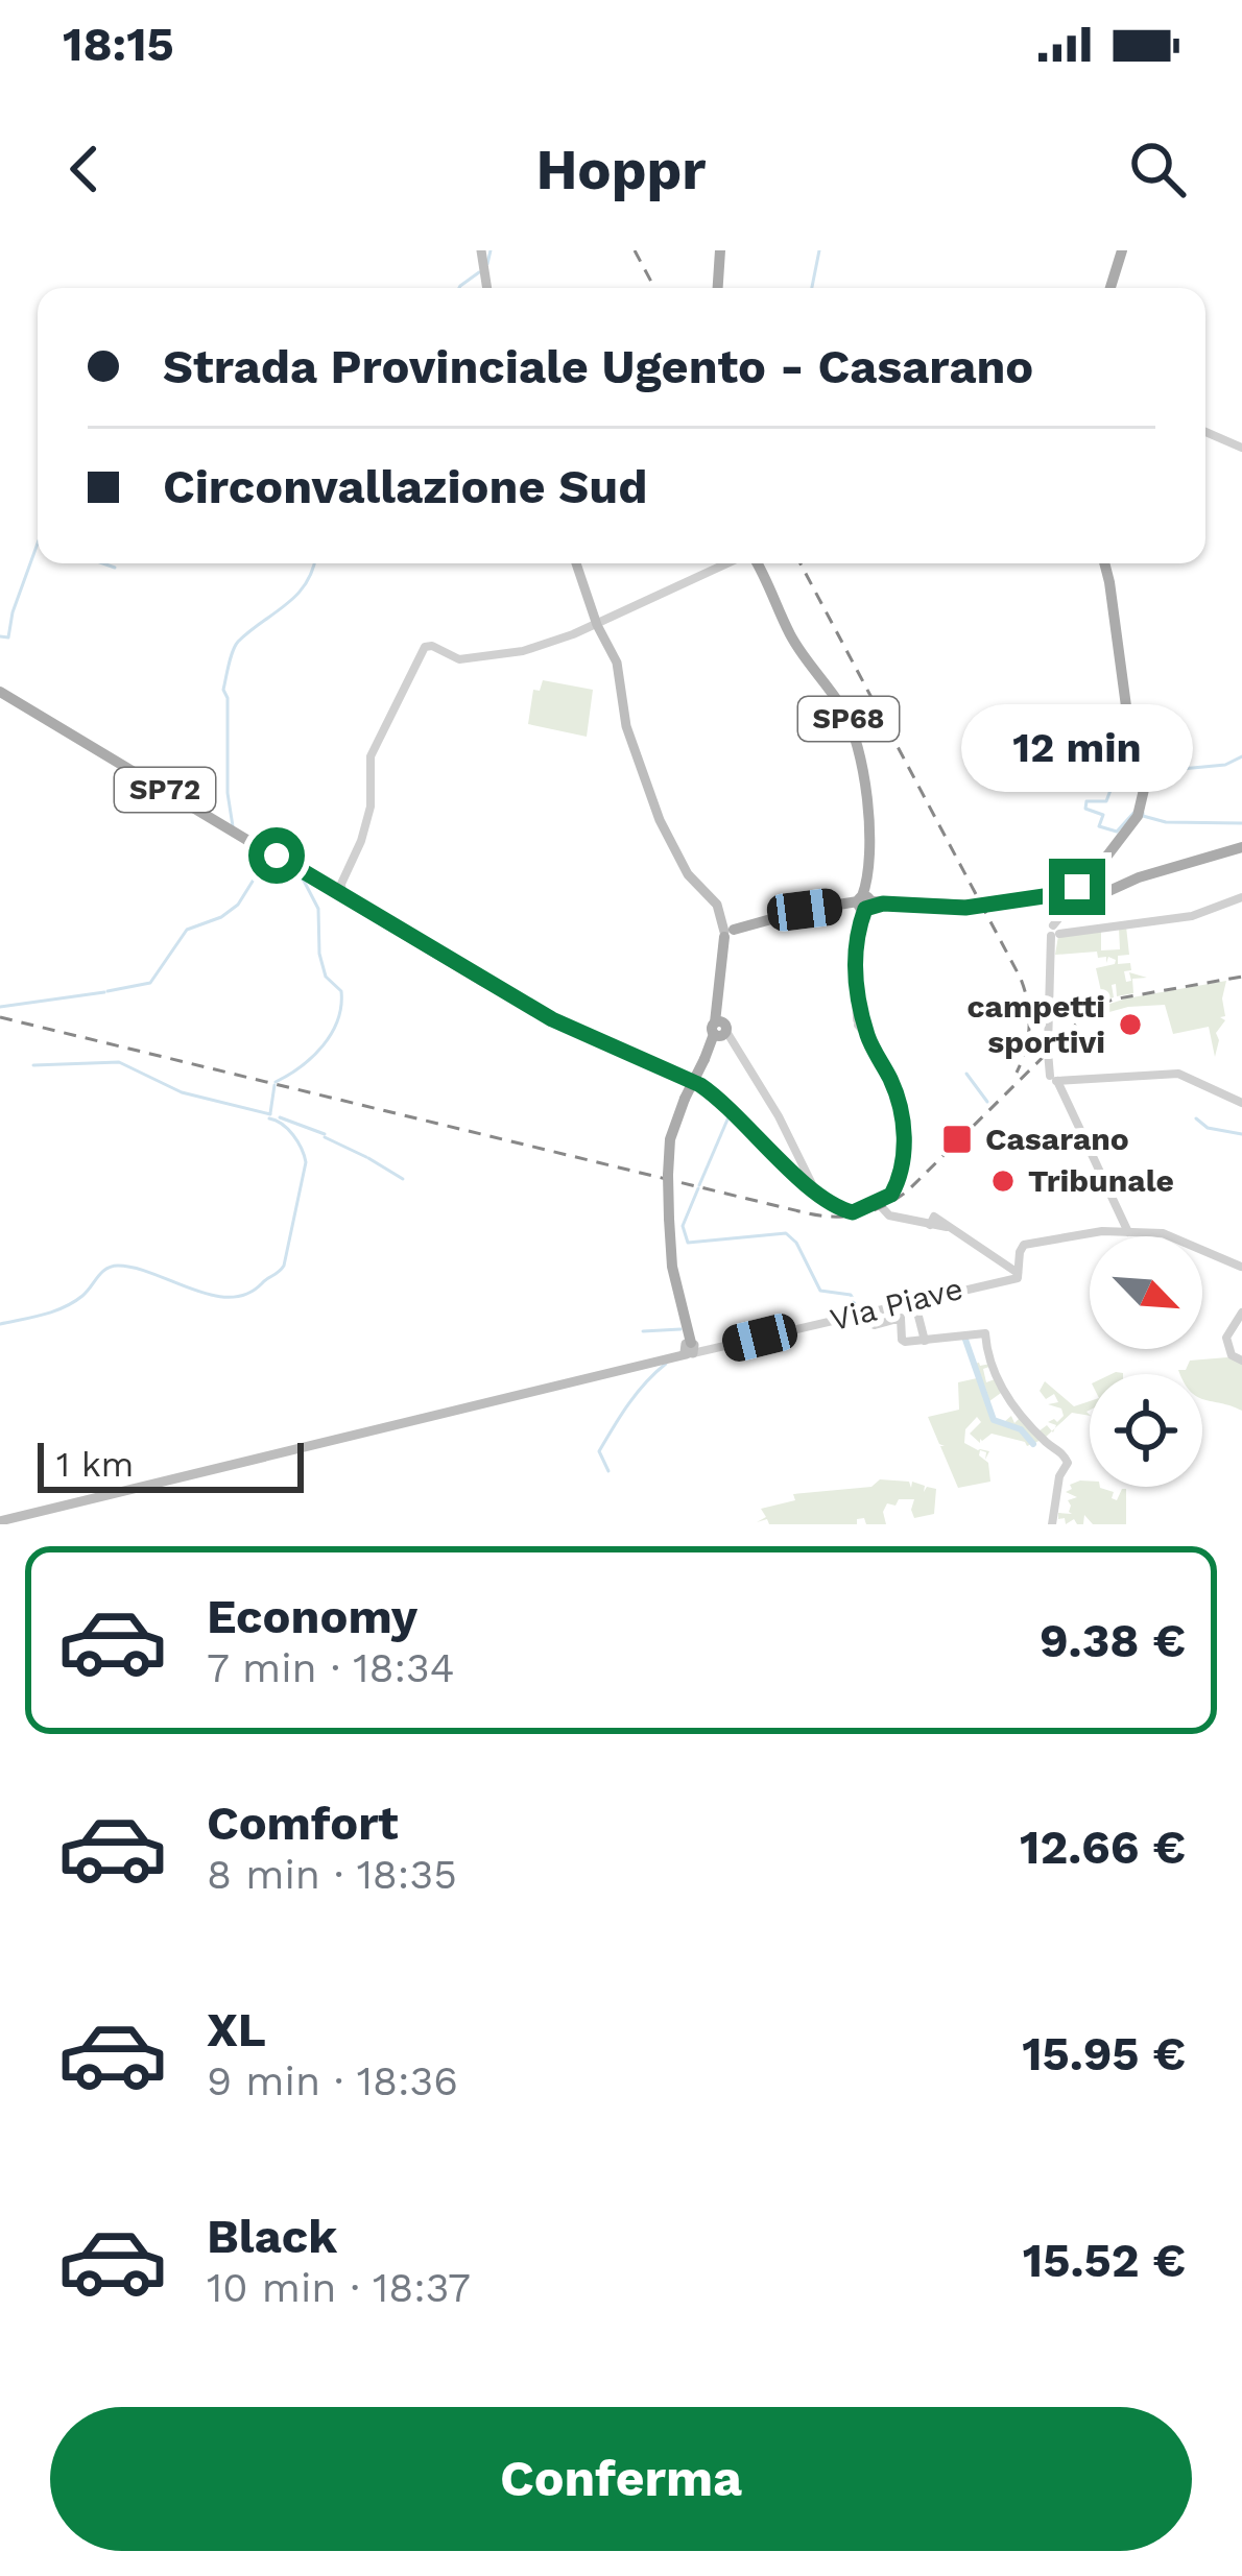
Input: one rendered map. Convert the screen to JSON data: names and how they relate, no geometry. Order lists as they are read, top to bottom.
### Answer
{
  "streets": {
    "main road": ["SP68", "SP72"],
    "street": ["Via Piave"]
  },
  "places": {
    "other": ["campetti sportivi", "Tribunale"],
    "transit": ["Casarano"]
  },
  "scale_bar": "1 km",
  "north": "bottom right",
  "page": {
    "status": "18:15",
    "header": "Hoppr",
    "banner": ["Strada Provinciale Ugento - Casarano", "Circonvallazione Sud"],
    "bubble": "12 min",
    "scale": "1 km",
    "list": [
      {
        "name": "Economy",
        "note": "7 min · 18:34",
        "value": "9.38 €"
      },
      {
        "name": "Comfort",
        "note": "8 min · 18:35",
        "value": "12.66 €"
      },
      {
        "name": "XL",
        "note": "9 min · 18:36",
        "value": "15.95 €"
      },
      {
        "name": "Black",
        "note": "10 min · 18:37",
        "value": "15.52 €"
      }
    ],
    "buttons": "Conferma"
  }
}
